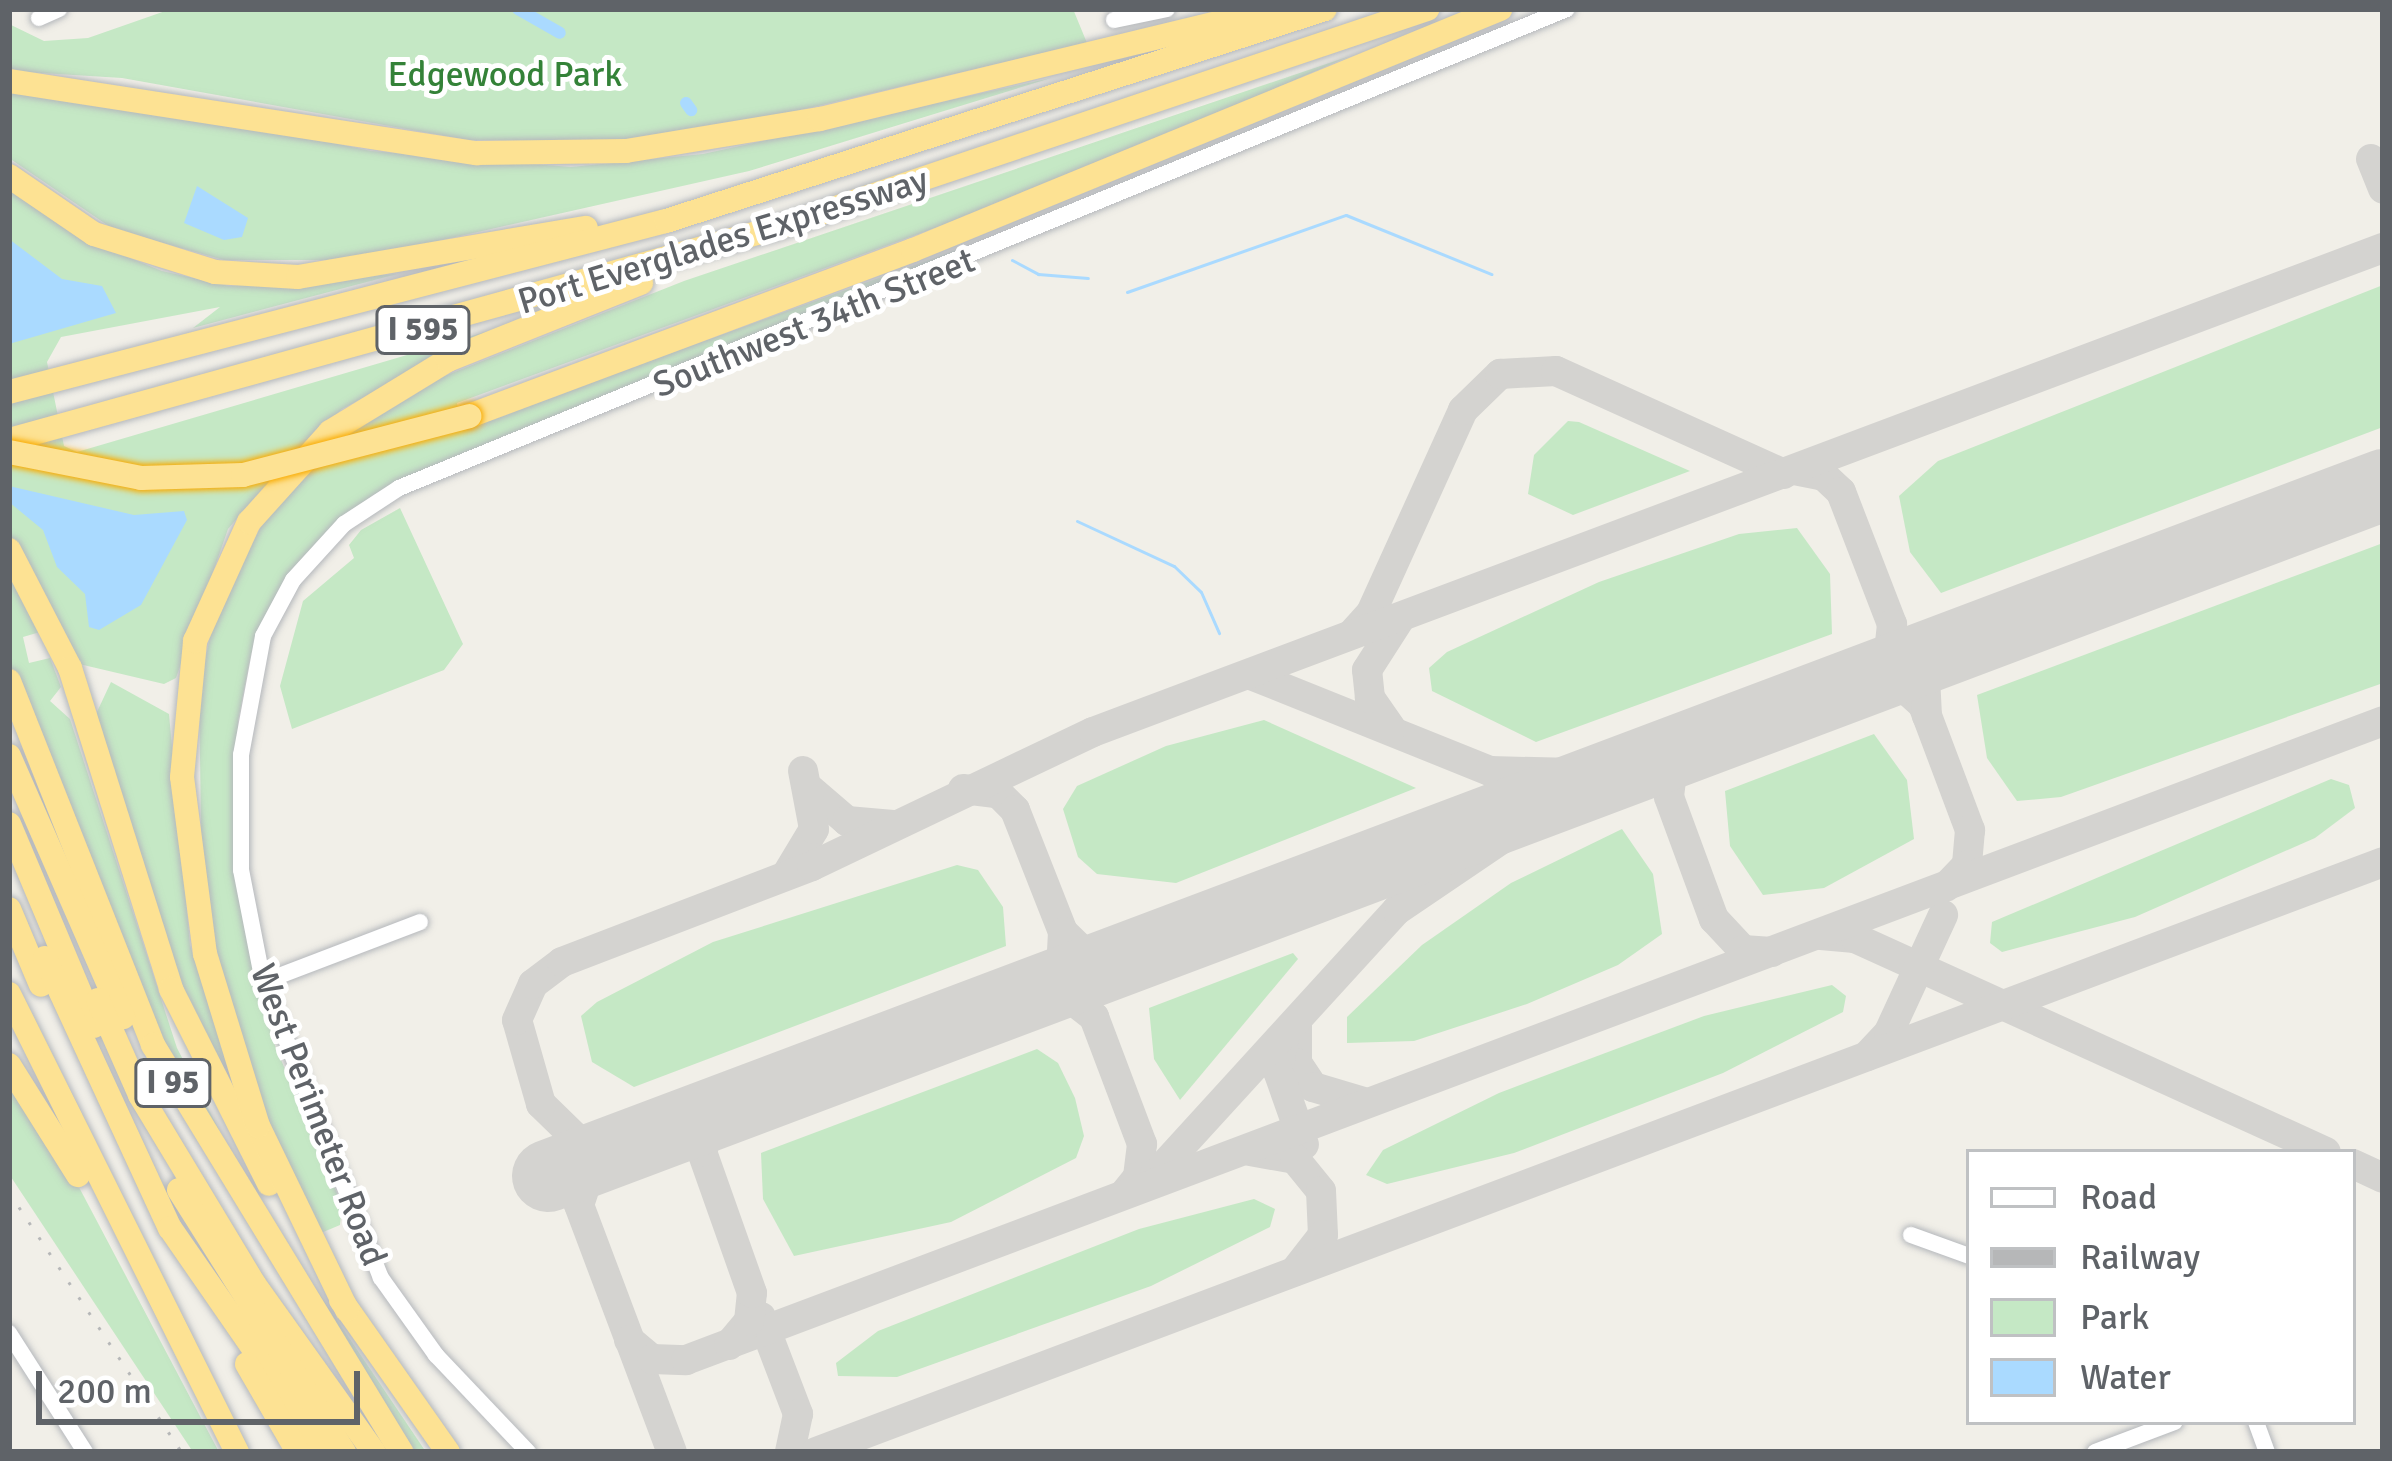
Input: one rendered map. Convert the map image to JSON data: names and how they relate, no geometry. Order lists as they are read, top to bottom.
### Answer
{
  "streets": {
    "highway": ["Port Everglades Expressway", "I 595", "I 95"],
    "street": ["Southwest 34th Street", "West Perimeter Road"]
  },
  "crossings": [
    ["Southwest 34th Street", "West Perimeter Road"]
  ],
  "parks": ["Edgewood Park"],
  "legend": [
    "Road",
    "Railway",
    "Park",
    "Water"
  ],
  "scale_bar": "200 m"
}
